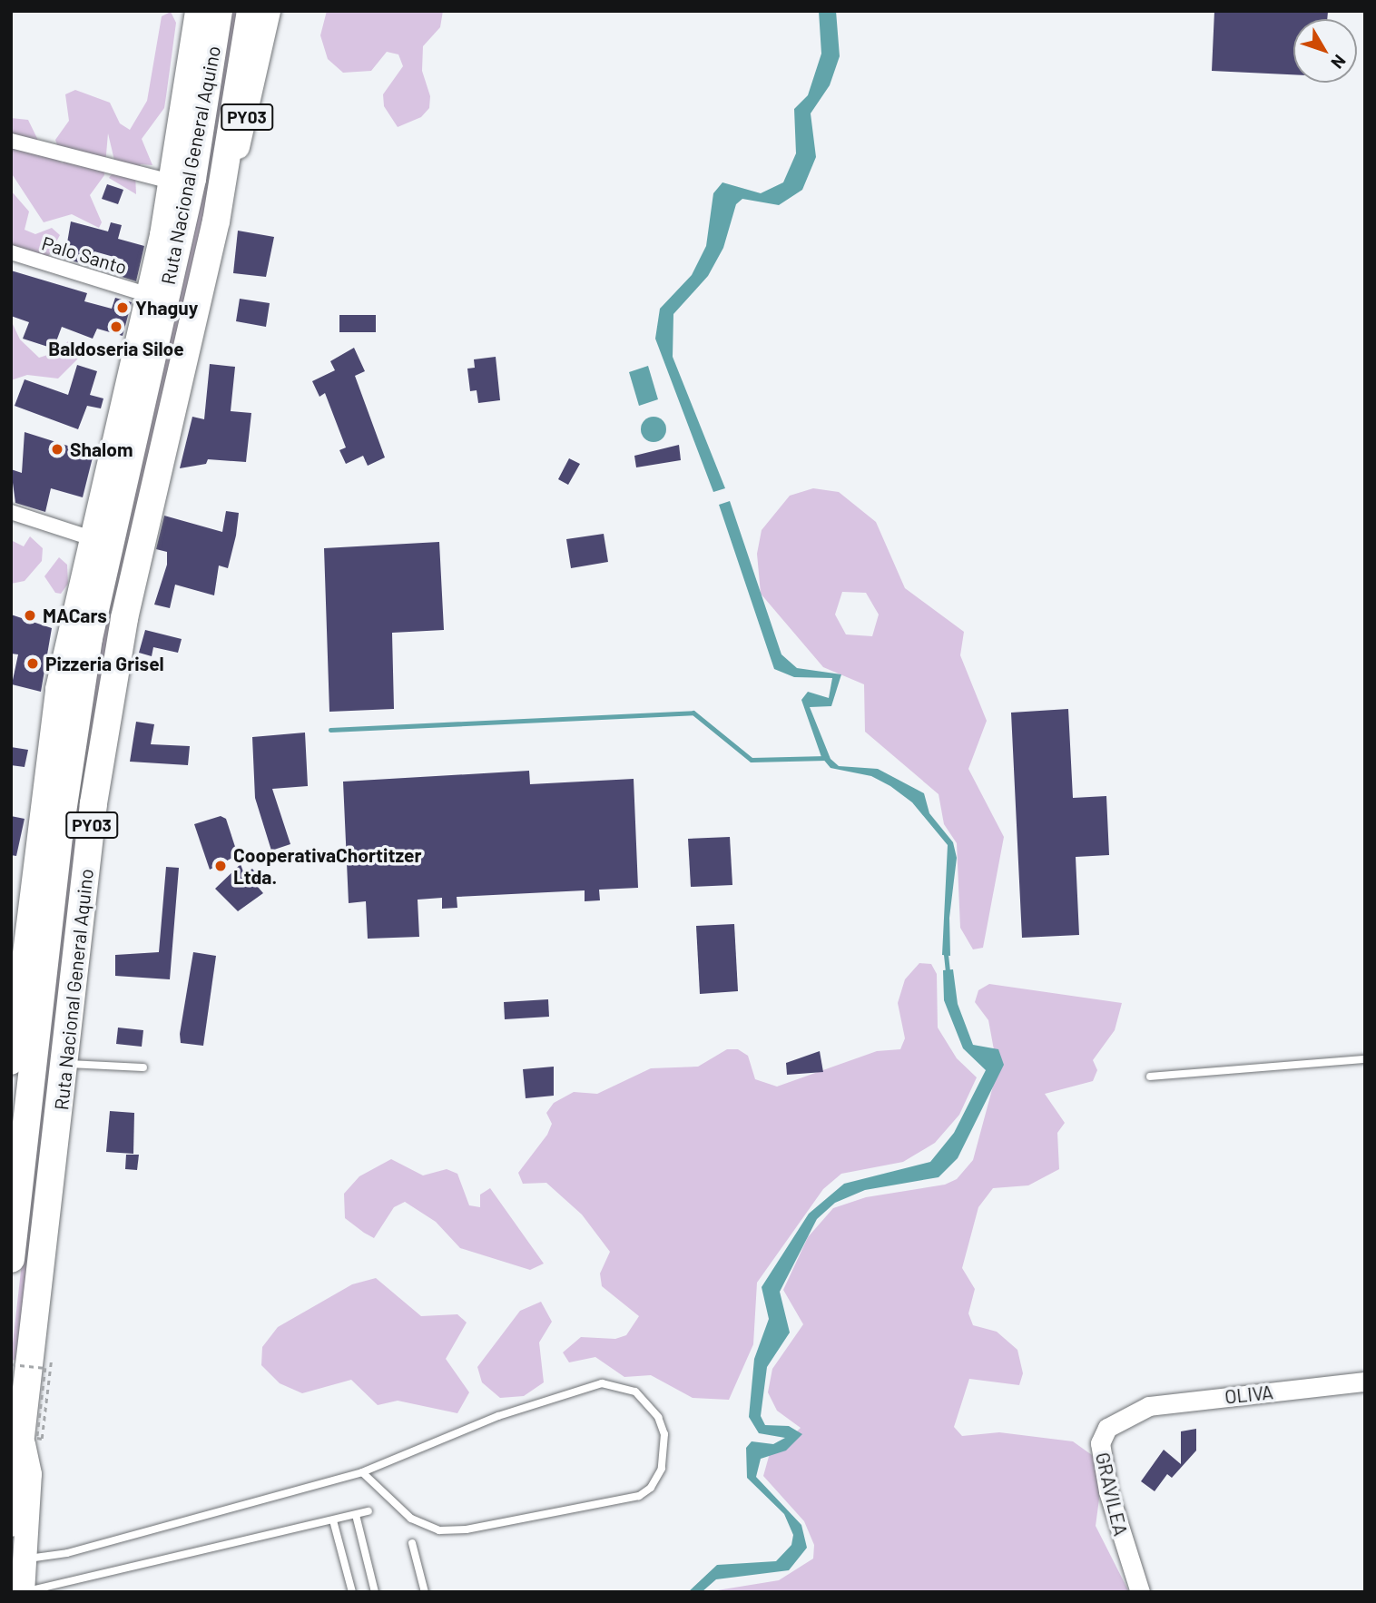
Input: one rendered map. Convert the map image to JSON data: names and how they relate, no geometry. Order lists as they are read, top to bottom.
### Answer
{
  "streets": {
    "highway": ["PY03", "Ruta Nacional General Aquino"],
    "street": ["Palo Santo", "OLIVA", "GRAVILEA"]
  },
  "crossings": [
    ["PY03", "Ruta Nacional General Aquino"],
    ["PY03", "Palo Santo"],
    ["OLIVA", "GRAVILEA"]
  ],
  "places": [
    "Yhaguy",
    "Baldoseria Siloe",
    "Shalom",
    "MACars",
    "Pizzeria Grisel",
    "CooperativaChortitzer Ltda."
  ],
  "north": "bottom right"
}
